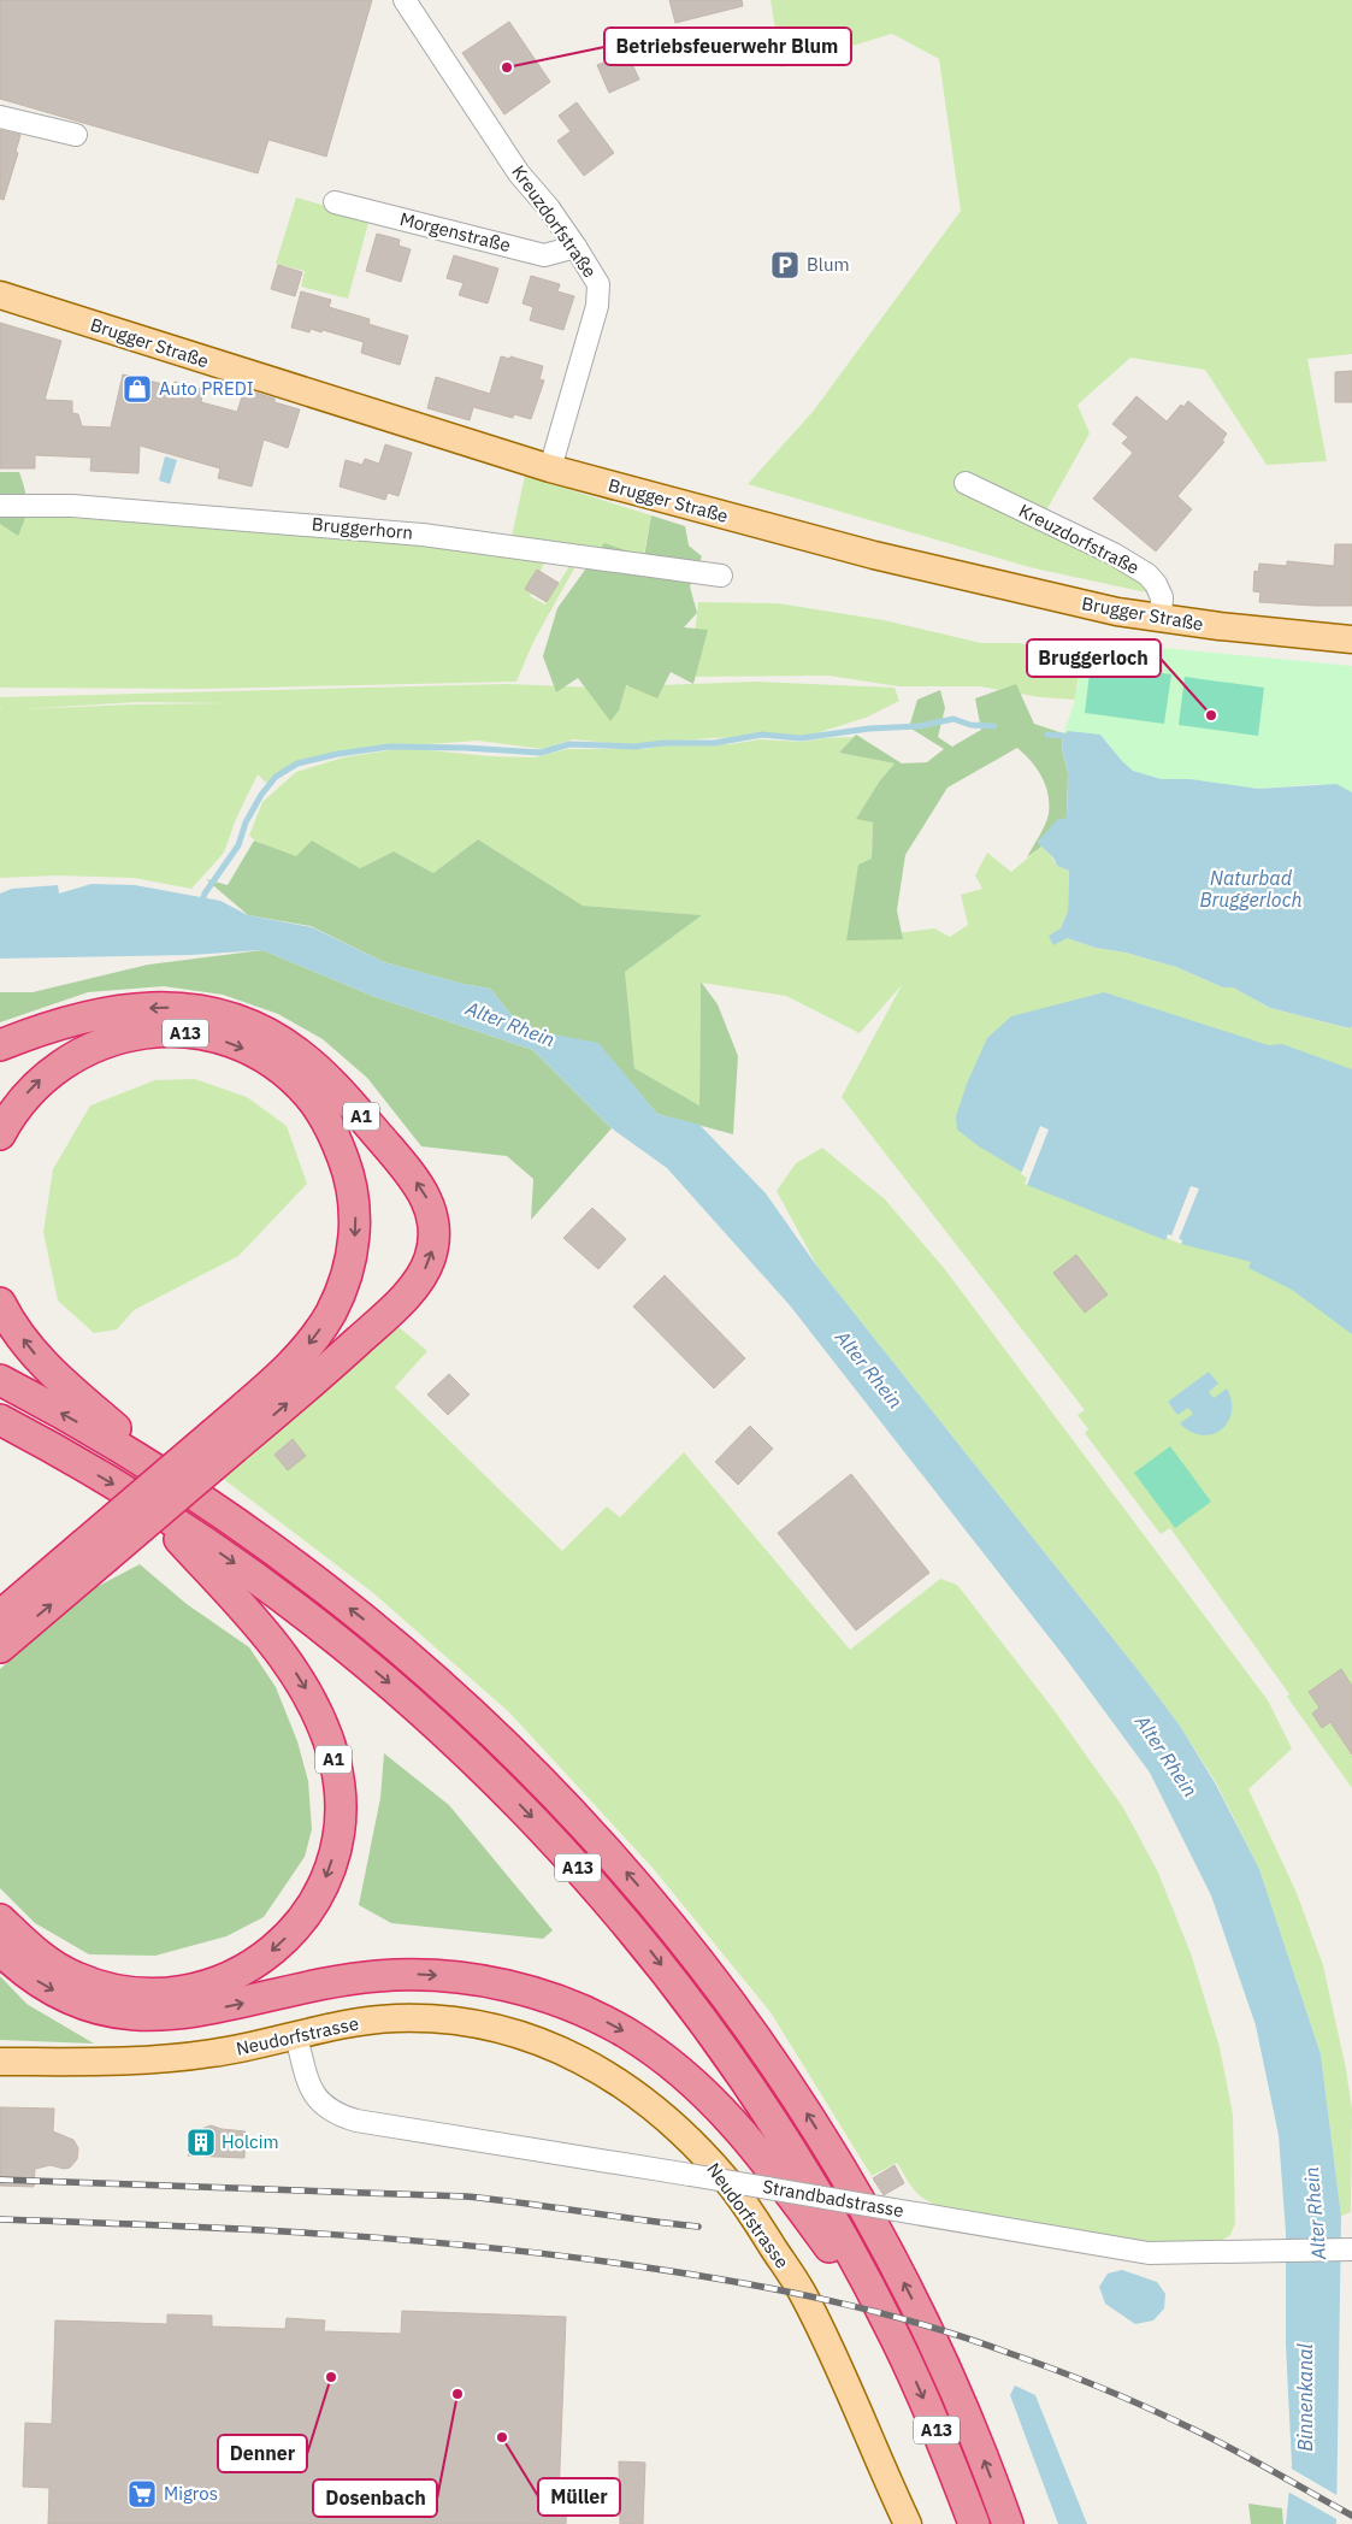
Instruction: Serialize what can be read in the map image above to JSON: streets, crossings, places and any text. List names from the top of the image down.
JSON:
{
  "streets": {
    "highway": ["A13", "A1"],
    "main road": ["Brugger Straße", "Neudorfstrasse"],
    "street": [
      "Kreuzdorfstraße",
      "Morgenstraße",
      "Bruggerhorn",
      "Strandbadstrasse"
    ]
  },
  "crossings": [
    ["Kreuzdorfstraße", "Morgenstraße"],
    ["Kreuzdorfstraße", "Brugger Straße"],
    ["A13", "A1"],
    ["Neudorfstrasse", "Strandbadstrasse"]
  ],
  "water": ["Naturbad Bruggerloch", "Alter Rhein", "Binnenkanal"],
  "places": {
    "other": [
      "Betriebsfeuerwehr Blum",
      "Bruggerloch",
      "Denner",
      "Dosenbach",
      "Müller"
    ],
    "parking": ["Blum"],
    "shop": ["Auto PREDI"],
    "building": ["Holcim"],
    "supermarket": ["Migros"]
  }
}
